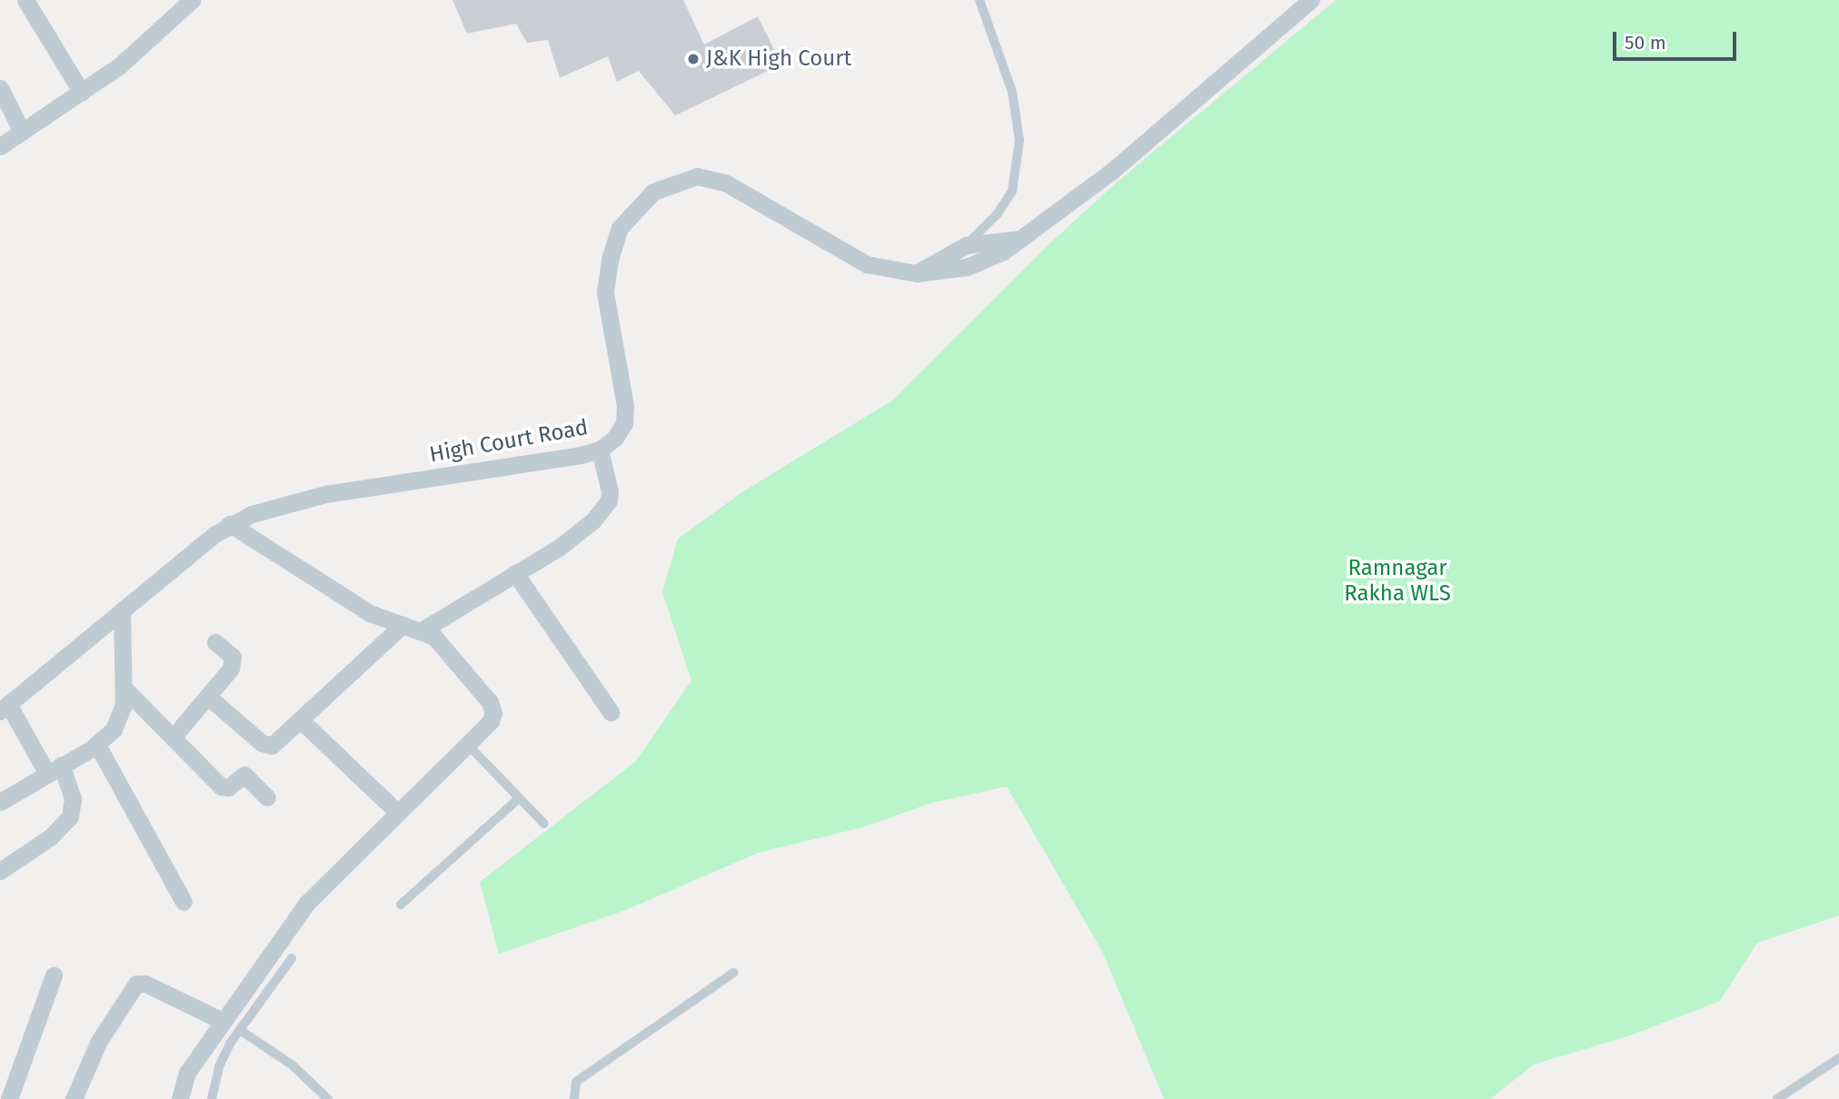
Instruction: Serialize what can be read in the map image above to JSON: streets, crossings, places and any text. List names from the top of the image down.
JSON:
{
  "streets": {
    "street": ["High Court Road"]
  },
  "parks": ["Ramnagar Rakha WLS"],
  "places": ["J&K High Court"],
  "scale_bar": "50 m"
}
